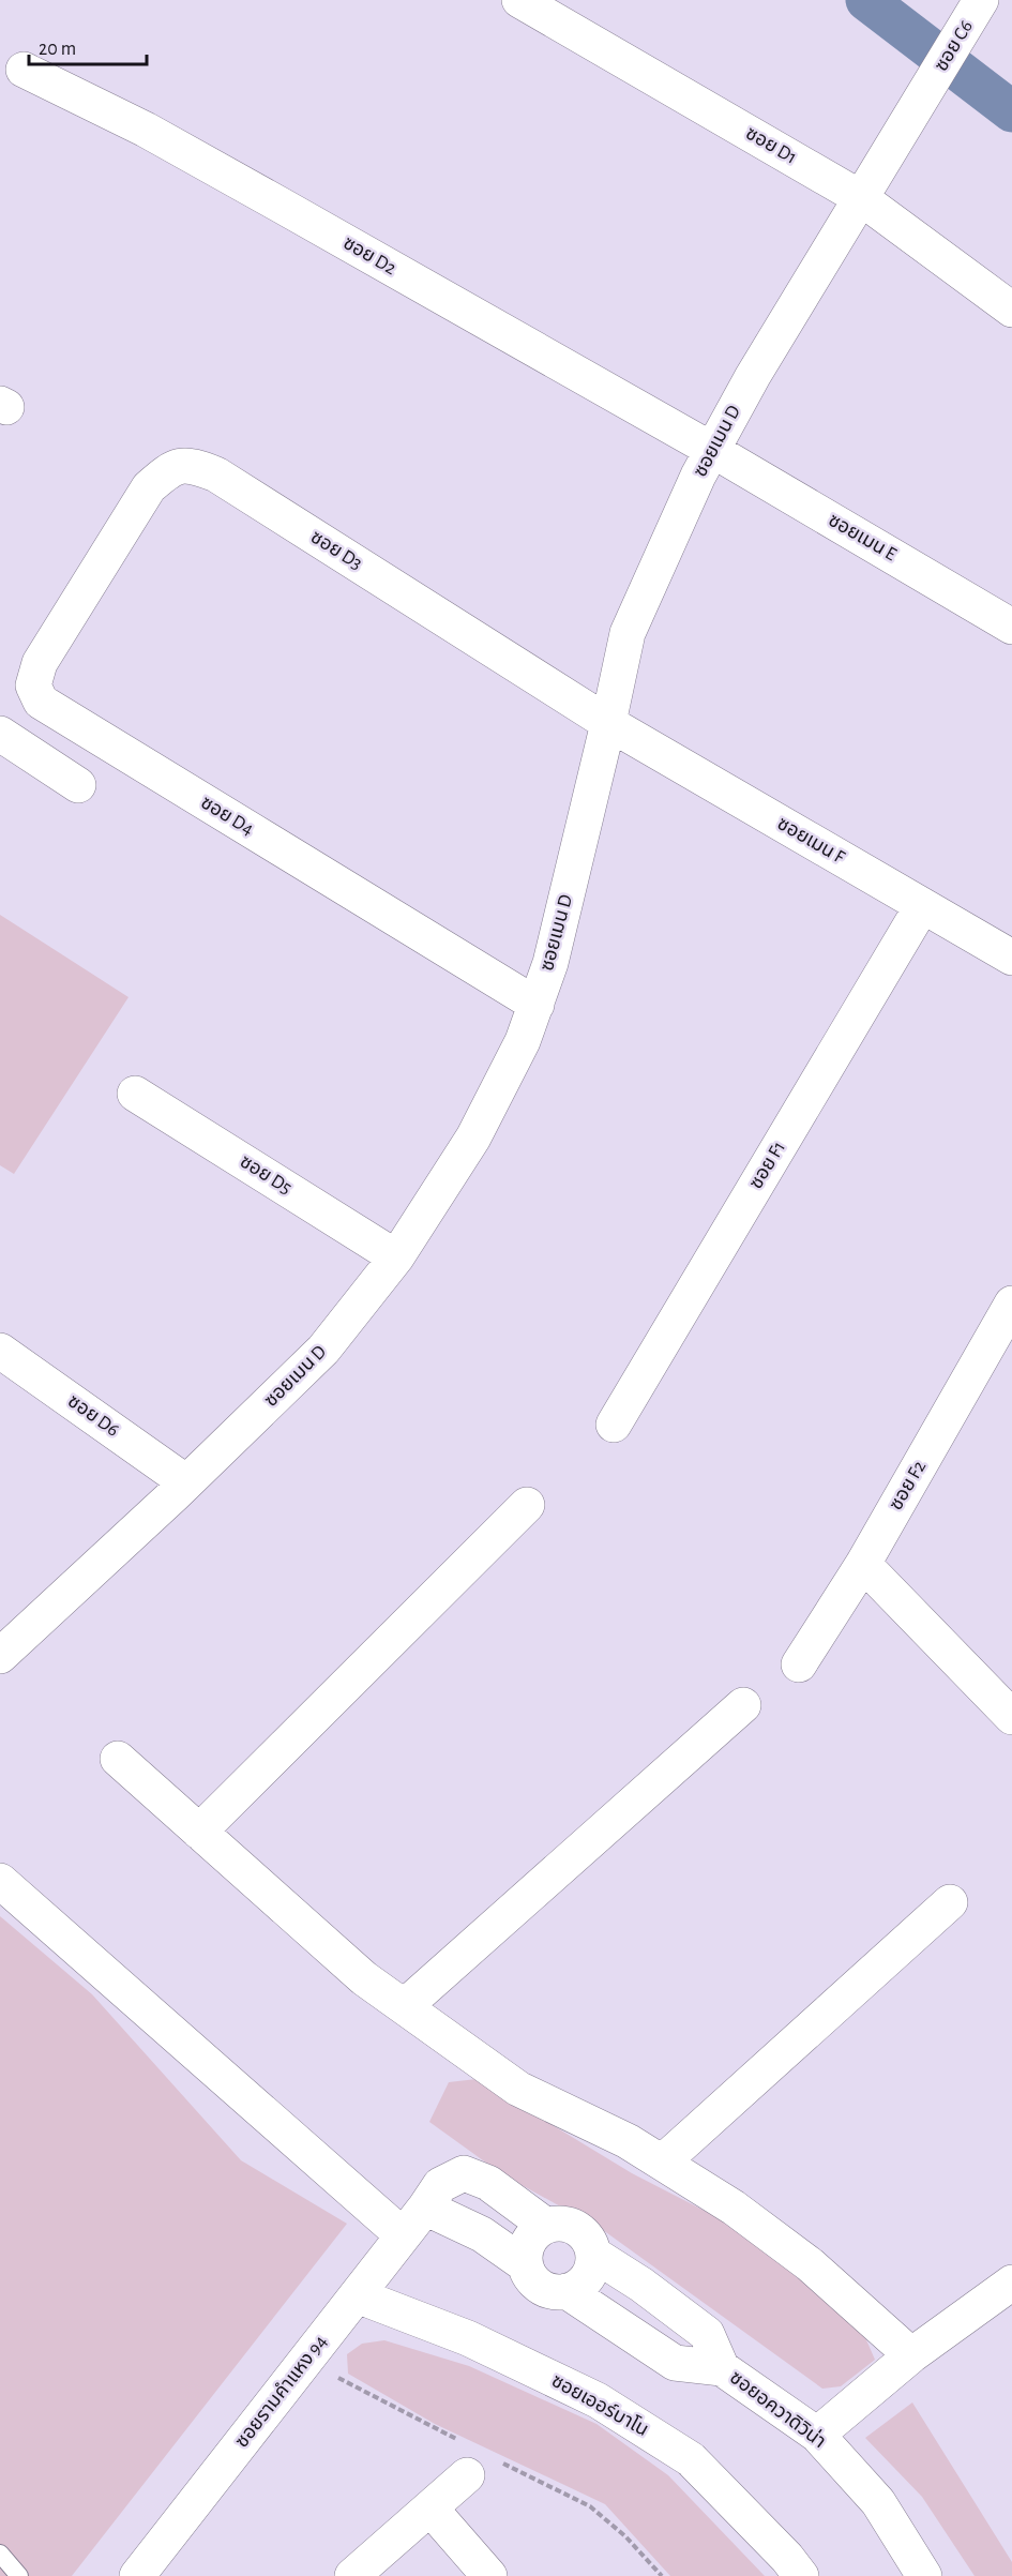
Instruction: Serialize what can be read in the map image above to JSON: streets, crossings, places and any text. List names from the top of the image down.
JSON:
{
  "streets": {
    "street": [
      "ซอย C6",
      "ซอย D1",
      "ซอย D2",
      "ซอยเมน D",
      "ซอยเมน E",
      "ซอย D3",
      "ซอย D4",
      "ซอยเมน F",
      "ซอย F1",
      "ซอย D5",
      "ซอย D6",
      "ซอย F2",
      "ซอยรามคําแหง 94",
      "ซอยเออร์บาโน",
      "ซอยอควาดิวิน่า"
    ]
  },
  "crossings": [
    ["ซอย C6", "ซอยเมน D"],
    ["ซอย D1", "ซอยเมน D"],
    ["ซอย D2", "ซอยเมน D"],
    ["ซอย D2", "ซอยเมน E"],
    ["ซอยเมน D", "ซอยเมน E"],
    ["ซอยเมน D", "ซอย D3"],
    ["ซอยเมน D", "ซอย D4"],
    ["ซอยเมน D", "ซอยเมน F"],
    ["ซอยเมน D", "ซอย D5"],
    ["ซอยเมน D", "ซอย D6"],
    ["ซอย D3", "ซอย D4"],
    ["ซอย D3", "ซอยเมน F"],
    ["ซอยเมน F", "ซอย F1"],
    ["ซอยรามคําแหง 94", "ซอยเออร์บาโน"],
    ["ซอยรามคําแหง 94", "ซอยอควาดิวิน่า"]
  ],
  "scale_bar": "20 m"
}
